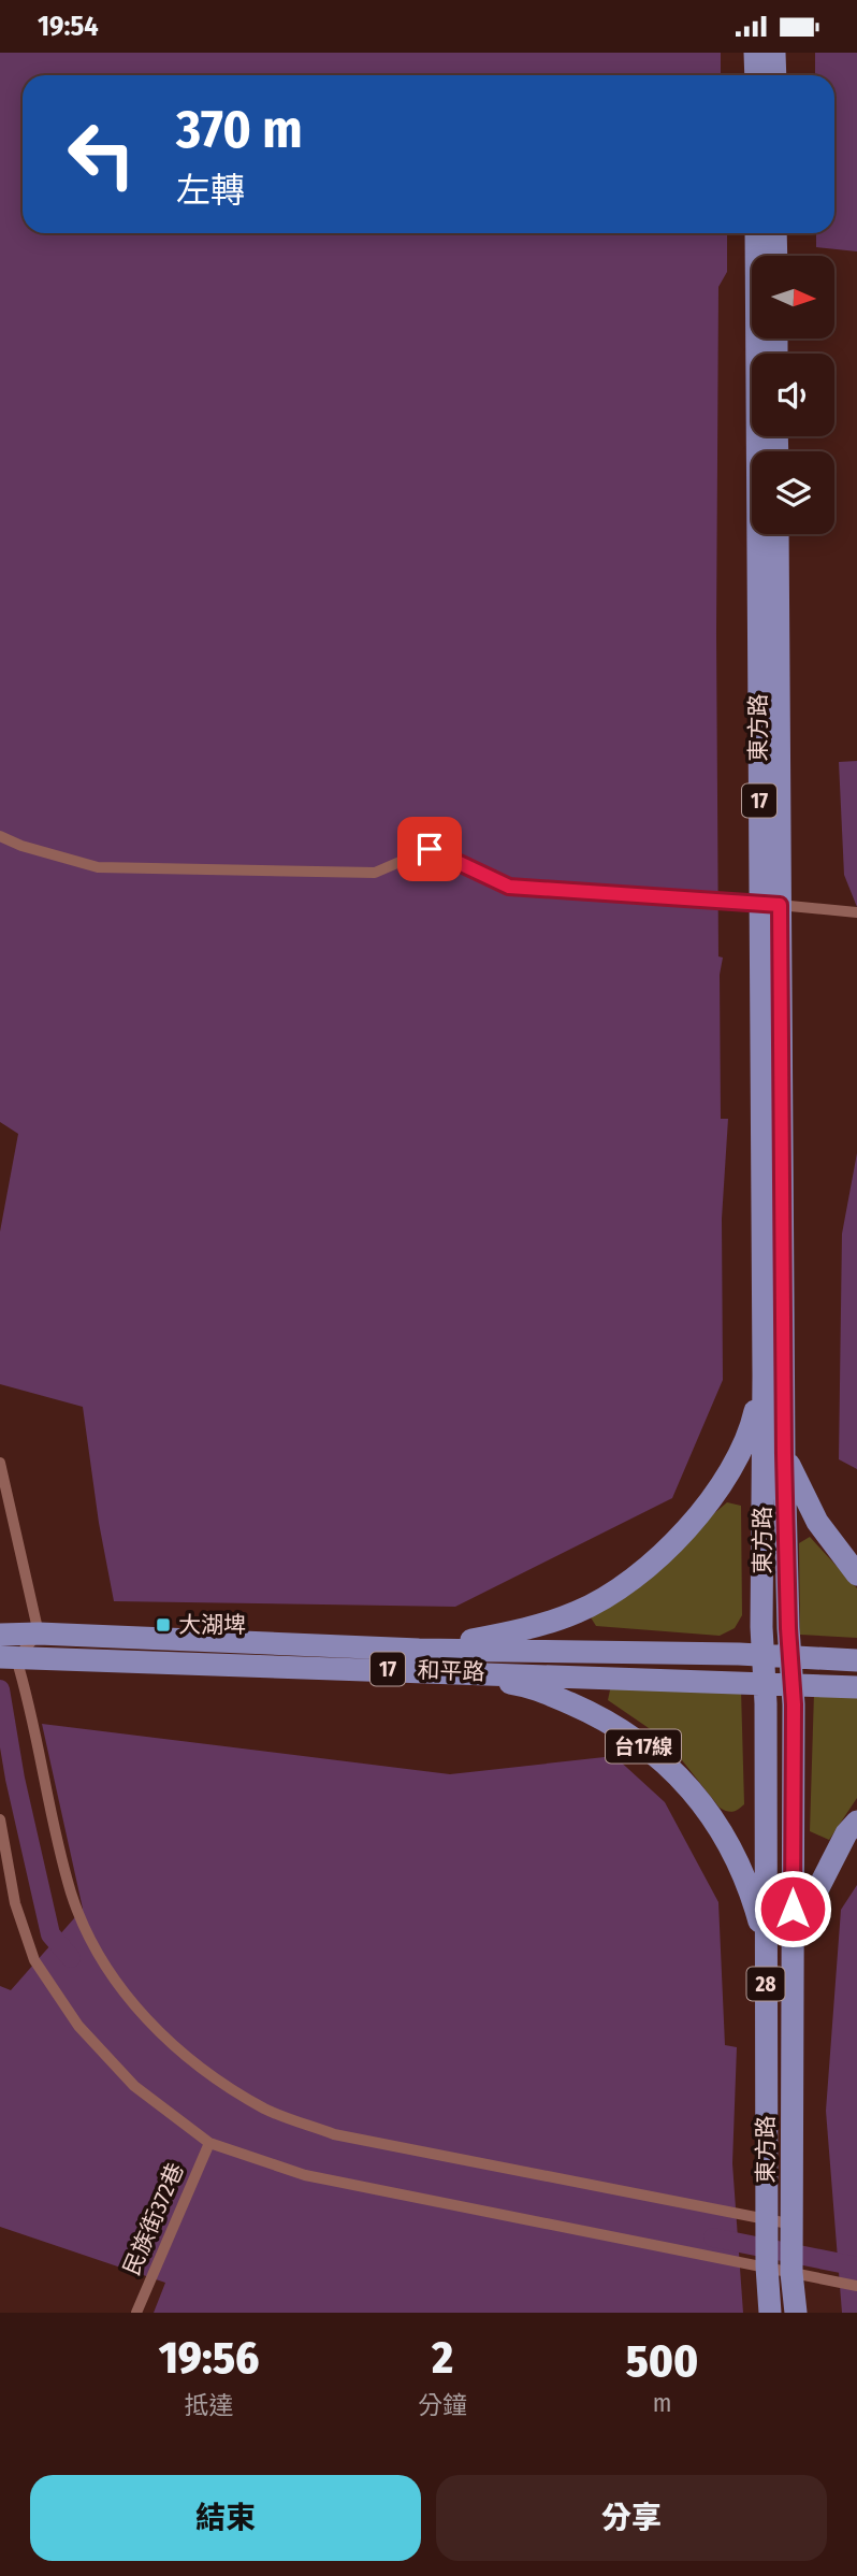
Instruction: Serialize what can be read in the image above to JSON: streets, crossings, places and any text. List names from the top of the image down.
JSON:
{
  "streets": {
    "main road": [
      "東方路",
      "17",
      "和平路",
      "台17線",
      "28"
    ],
    "lane": ["民族街372巷"]
  },
  "crossings": [
    ["東方路", "和平路"],
    ["東方路", "台17線"],
    ["和平路", "台17線"]
  ],
  "places": {
    "transit": ["大湖埤"]
  },
  "north": "right",
  "page": {
    "status": "19:54",
    "turn": ["370 m", "左轉"],
    "eta": [
      "19:56",
      "抵達",
      "2",
      "分鐘",
      "500",
      "m"
    ],
    "buttons": ["結束", "分享"]
  }
}
